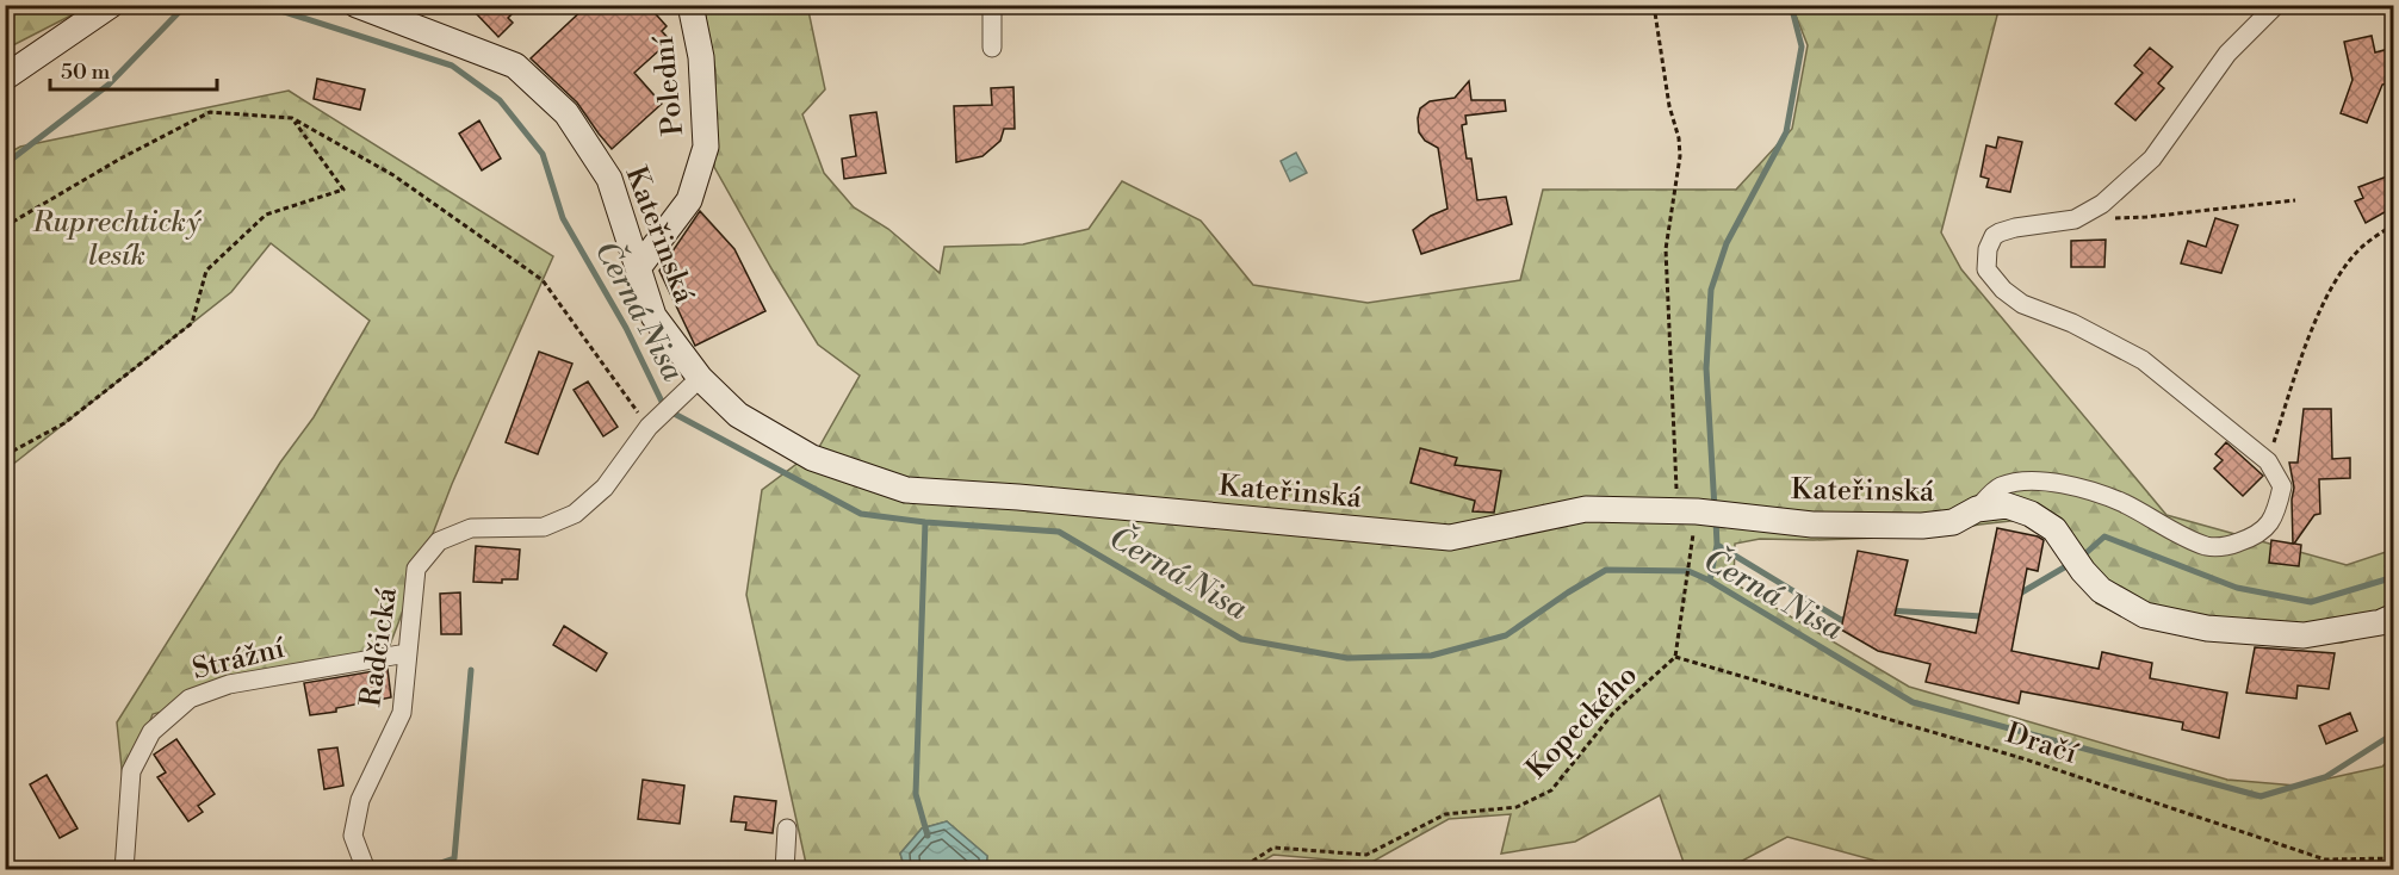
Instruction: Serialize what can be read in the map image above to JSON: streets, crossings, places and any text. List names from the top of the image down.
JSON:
{
  "streets": {
    "street": [
      "Polední",
      "Kateřinská",
      "Radčická",
      "Strážní"
    ],
    "path": ["Kopeckého", "Dračí"]
  },
  "crossings": [
    ["Polední", "Kateřinská"],
    ["Kateřinská", "Radčická"],
    ["Radčická", "Strážní"],
    ["Kopeckého", "Dračí"]
  ],
  "water": ["Černá Nisa"],
  "parks": ["Ruprechtický lesík"],
  "scale_bar": "50 m"
}
